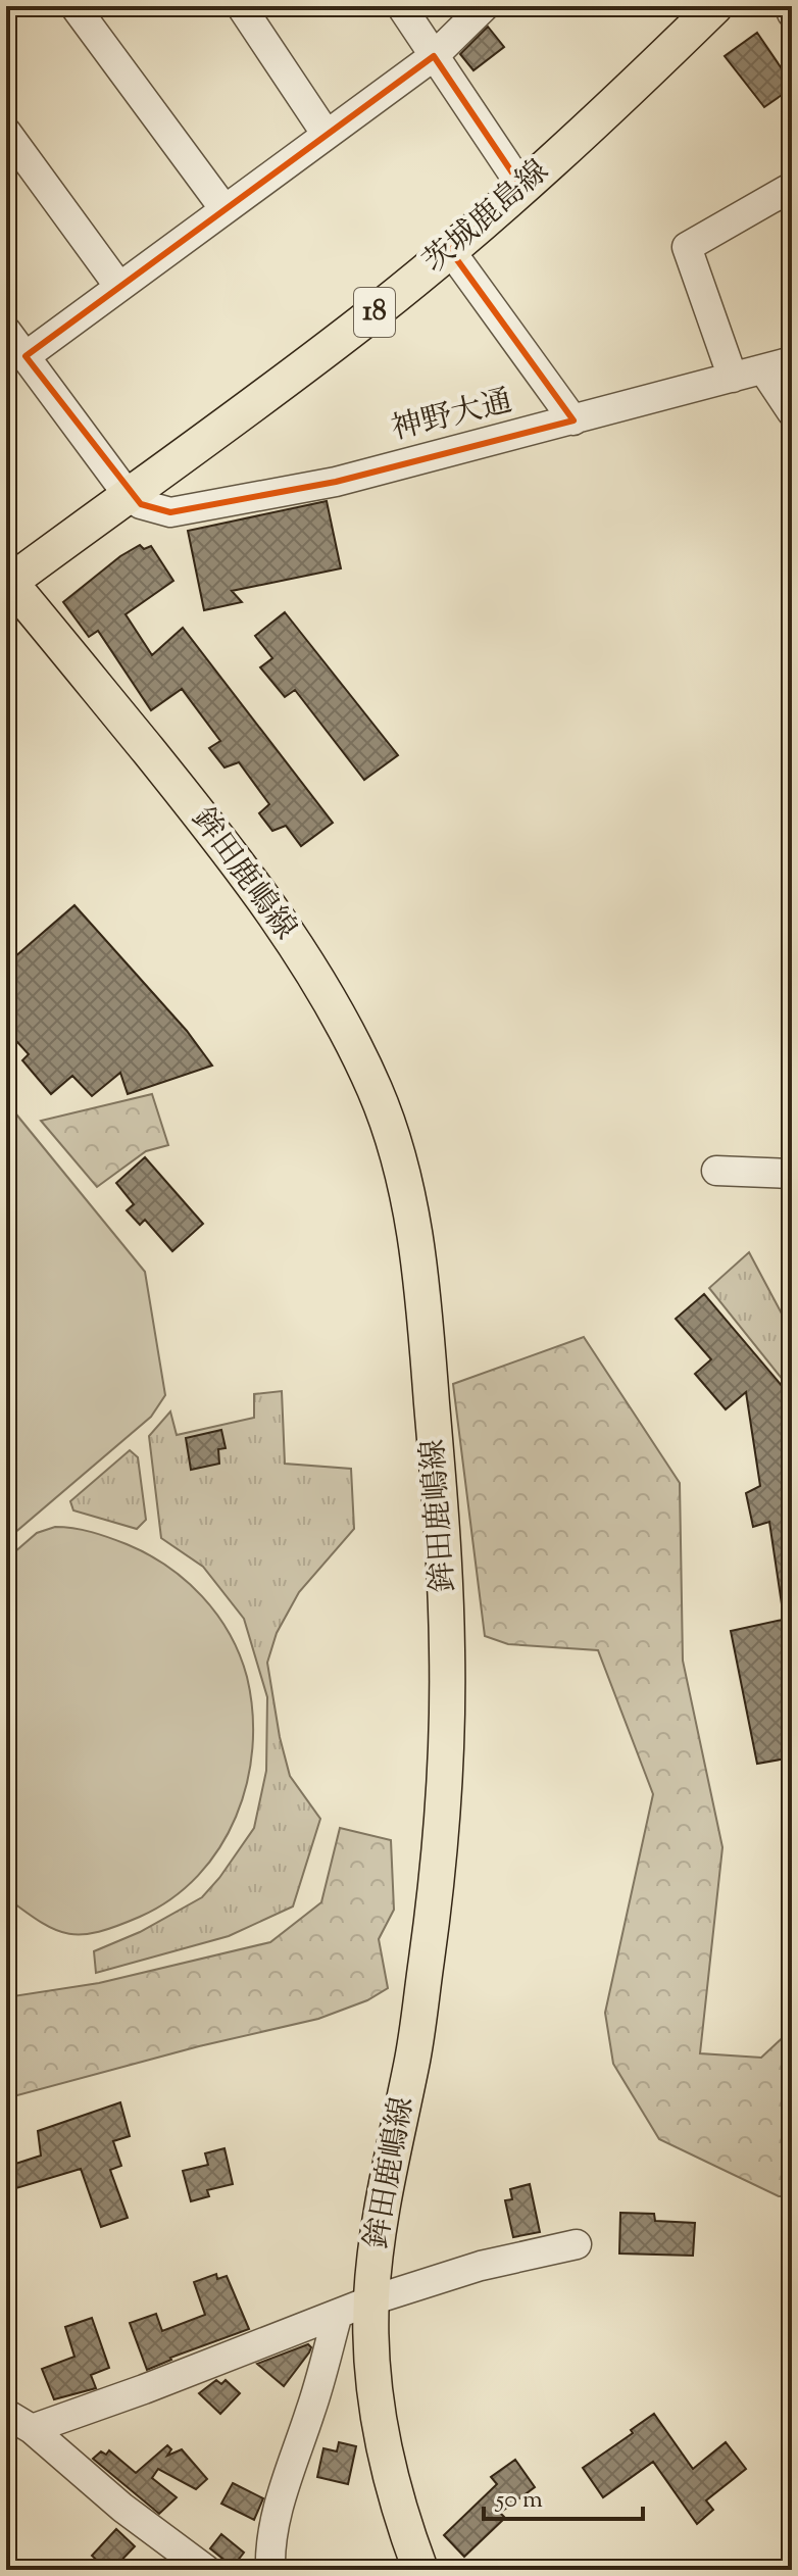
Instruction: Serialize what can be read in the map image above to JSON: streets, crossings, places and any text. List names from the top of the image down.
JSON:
{
  "streets": {
    "main road": ["茨城鹿島線", "18", "鉾田鹿嶋線"],
    "street": ["神野大通"]
  },
  "crossings": [
    ["茨城鹿島線", "神野大通"],
    ["茨城鹿島線", "鉾田鹿嶋線"]
  ],
  "scale_bar": "50 m"
}
